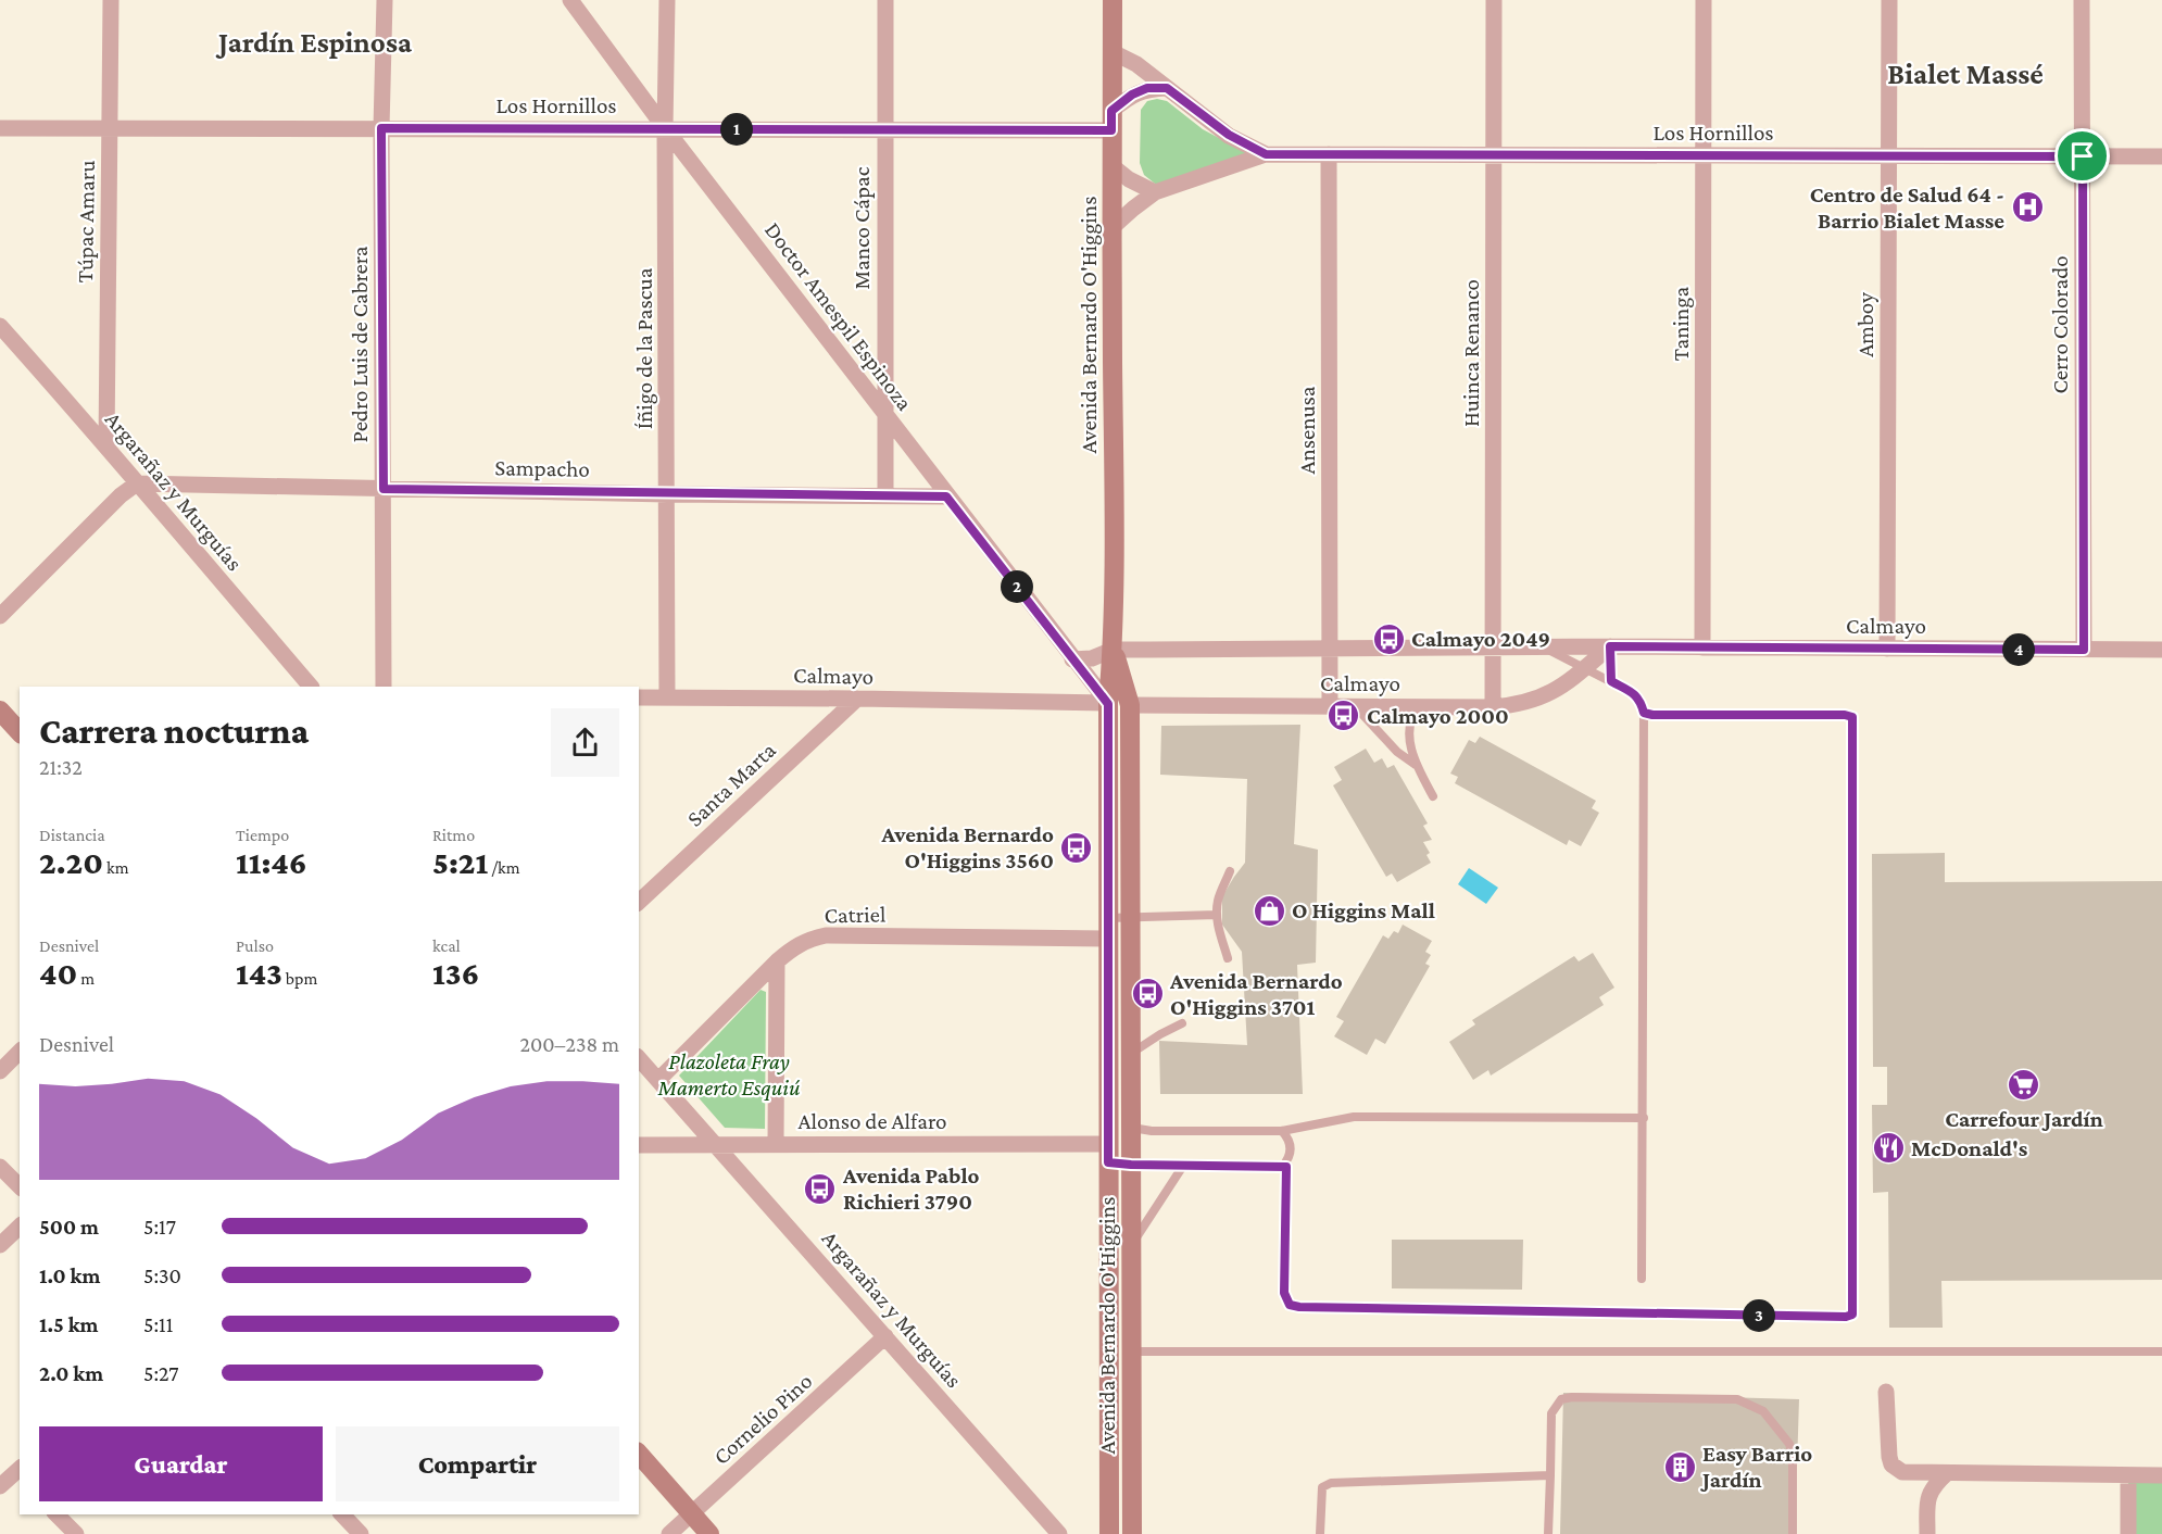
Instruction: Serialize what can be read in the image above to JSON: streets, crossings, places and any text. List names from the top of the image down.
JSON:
{
  "streets": {
    "main road": ["Avenida Bernardo O'Higgins"],
    "street": [
      "Los Hornillos",
      "Túpac Amaru",
      "Manco Cápac",
      "Doctor Amespil Espinoza",
      "Taninga",
      "Amboy",
      "Cerro Colorado",
      "Pedro Luis de Cabrera",
      "Íñigo de la Pascua",
      "Huinca Renanco",
      "Ansenusa",
      "Sampacho",
      "Argarañaz y Murguías",
      "Calmayo",
      "Santa Marta",
      "Catriel",
      "Alonso de Alfaro",
      "Cornelio Pino"
    ]
  },
  "crossings": [
    ["Los Hornillos", "Túpac Amaru"],
    ["Los Hornillos", "Manco Cápac"],
    ["Los Hornillos", "Doctor Amespil Espinoza"],
    ["Los Hornillos", "Taninga"],
    ["Los Hornillos", "Avenida Bernardo O'Higgins"],
    ["Los Hornillos", "Amboy"],
    ["Los Hornillos", "Cerro Colorado"],
    ["Los Hornillos", "Pedro Luis de Cabrera"],
    ["Los Hornillos", "Íñigo de la Pascua"],
    ["Los Hornillos", "Huinca Renanco"],
    ["Los Hornillos", "Ansenusa"],
    ["Túpac Amaru", "Argarañaz y Murguías"],
    ["Manco Cápac", "Doctor Amespil Espinoza"],
    ["Manco Cápac", "Sampacho"],
    ["Doctor Amespil Espinoza", "Avenida Bernardo O'Higgins"],
    ["Doctor Amespil Espinoza", "Íñigo de la Pascua"],
    ["Doctor Amespil Espinoza", "Sampacho"],
    ["Doctor Amespil Espinoza", "Calmayo"],
    ["Taninga", "Calmayo"],
    ["Avenida Bernardo O'Higgins", "Calmayo"],
    ["Avenida Bernardo O'Higgins", "Catriel"],
    ["Avenida Bernardo O'Higgins", "Alonso de Alfaro"],
    ["Amboy", "Calmayo"],
    ["Cerro Colorado", "Calmayo"],
    ["Pedro Luis de Cabrera", "Sampacho"],
    ["Íñigo de la Pascua", "Sampacho"],
    ["Íñigo de la Pascua", "Calmayo"],
    ["Huinca Renanco", "Calmayo"],
    ["Ansenusa", "Calmayo"],
    ["Sampacho", "Argarañaz y Murguías"],
    ["Argarañaz y Murguías", "Catriel"],
    ["Argarañaz y Murguías", "Alonso de Alfaro"],
    ["Argarañaz y Murguías", "Cornelio Pino"],
    ["Calmayo", "Santa Marta"]
  ],
  "districts": ["Jardín Espinosa", "Bialet Massé"],
  "parks": ["Plazoleta Fray Mamerto Esquiú"],
  "places": {
    "hospital": ["Centro de Salud 64 - Barrio Bialet Masse"],
    "bus stop": [
      "Calmayo 2049",
      "Calmayo 2000",
      "Avenida Bernardo O'Higgins 3560",
      "Avenida Bernardo O'Higgins 3701",
      "Avenida Pablo Richieri 3790"
    ],
    "shop": ["O Higgins Mall"],
    "supermarket": ["Carrefour Jardín"],
    "restaurant": ["McDonald's"],
    "building": ["Easy Barrio Jardín"]
  },
  "page": {
    "pins": [
      "1",
      "2",
      "4",
      "3"
    ],
    "heading": ["Carrera nocturna", "21:32"],
    "stats": [
      ["Distancia", "2.20 km"],
      ["Tiempo", "11:46"],
      ["Ritmo", "5:21 /km"],
      ["Desnivel", "40 m"],
      ["Pulso", "143 bpm"],
      ["kcal", "136"]
    ],
    "chart": ["Desnivel", "200–238 m"],
    "list": [
      {
        "name": "500 m",
        "note": "5:17"
      },
      {
        "name": "1.0 km",
        "note": "5:30"
      },
      {
        "name": "1.5 km",
        "note": "5:11"
      },
      {
        "name": "2.0 km",
        "note": "5:27"
      }
    ],
    "buttons": ["Guardar", "Compartir"]
  }
}
